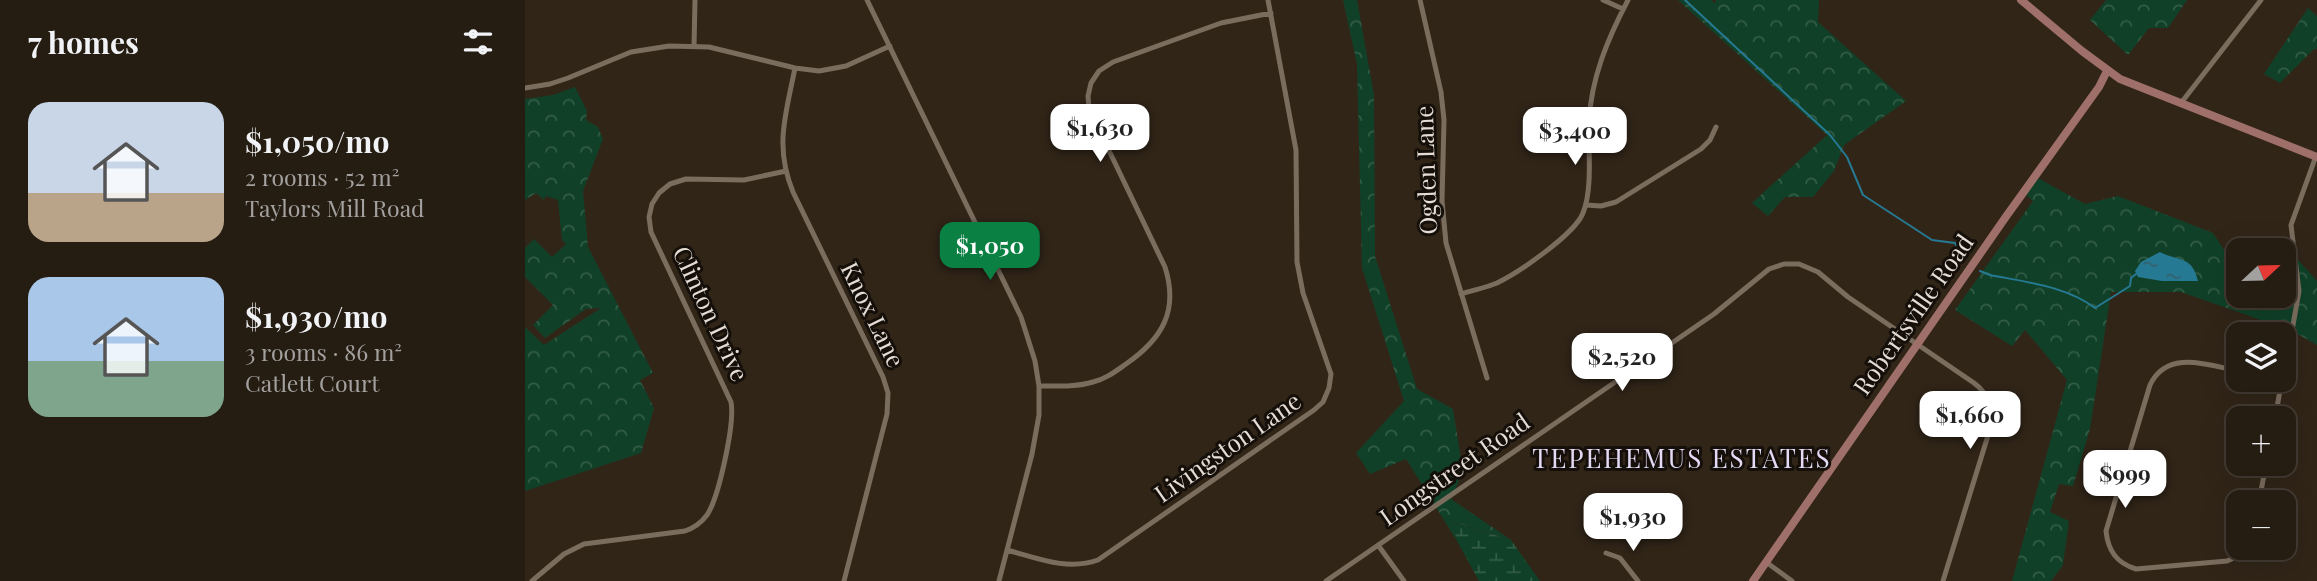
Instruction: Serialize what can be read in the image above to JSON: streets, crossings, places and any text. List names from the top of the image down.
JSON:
{
  "streets": {
    "street": [
      "Ogden Lane",
      "Clinton Drive",
      "Knox Lane",
      "Robertsville Road",
      "Livingston Lane",
      "Longstreet Road"
    ]
  },
  "crossings": [
    ["Clinton Drive", "Knox Lane"],
    ["Robertsville Road", "Longstreet Road"]
  ],
  "districts": ["TEPEHEMUS ESTATES"],
  "north": "right",
  "page": {
    "heading": "7 homes",
    "list": [
      {
        "name": "$1,050/mo",
        "note": "2 rooms · 52 m² · Taylors Mill Road"
      },
      {
        "name": "$1,930/mo",
        "note": "3 rooms · 86 m² · Catlett Court"
      }
    ],
    "price": [
      "$1,630",
      "$3,400",
      "$1,050",
      "$2,520",
      "$1,660",
      "$999",
      "$1,930"
    ],
    "map_buttons": ["+", "−"]
  }
}
